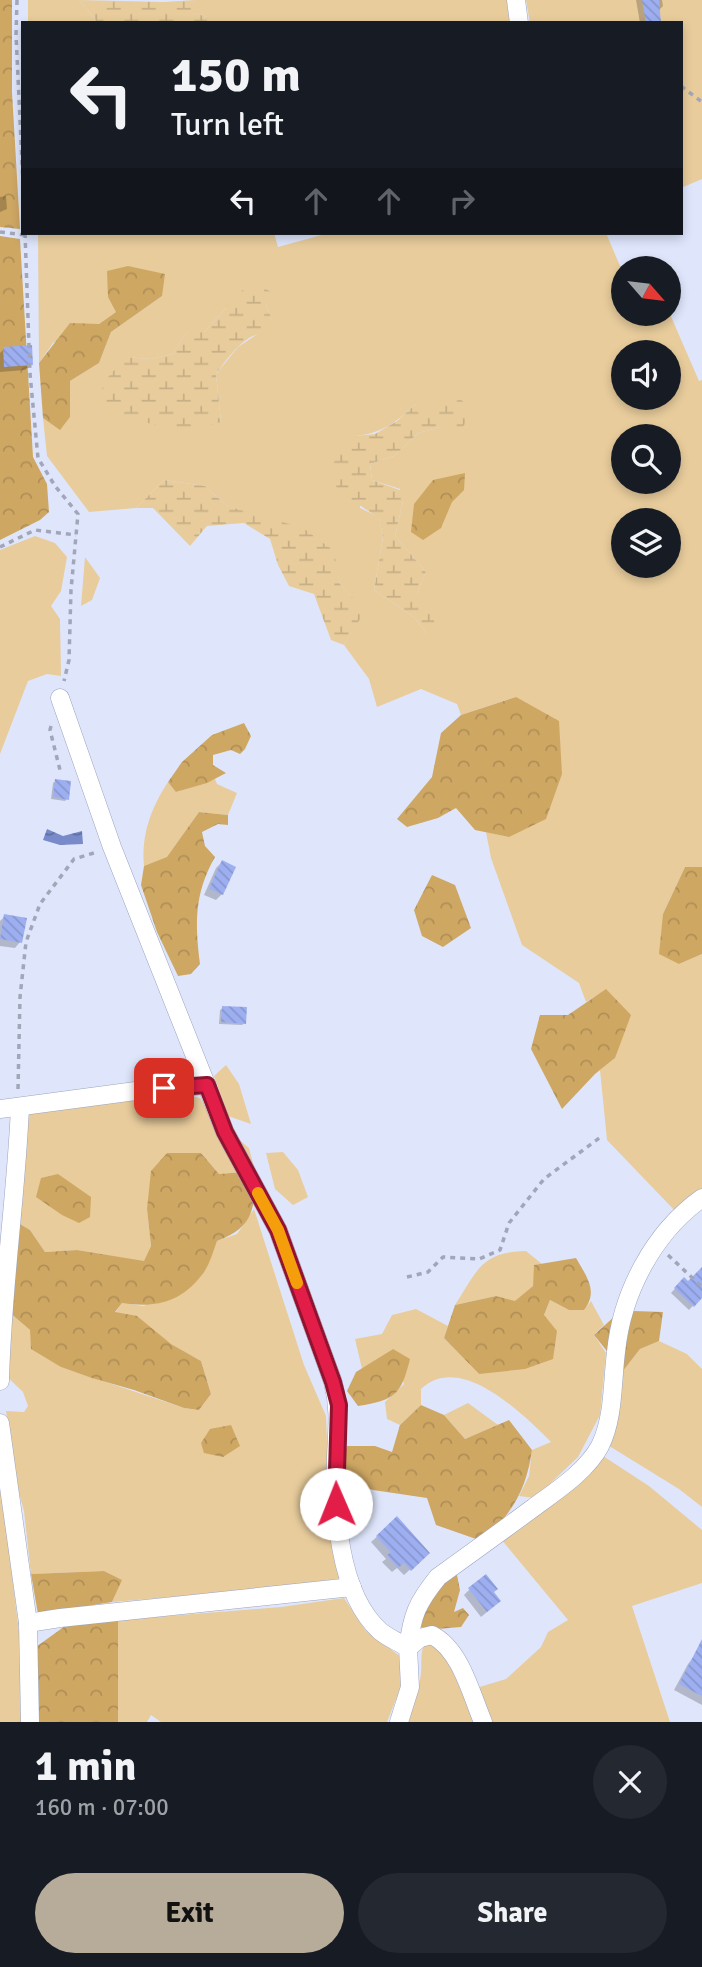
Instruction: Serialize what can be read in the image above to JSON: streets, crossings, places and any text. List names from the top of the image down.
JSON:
{
  "north": "bottom right",
  "page": {
    "turn": ["150 m", "Turn left"],
    "heading": ["1 min", "160 m · 07:00"],
    "buttons": ["Exit", "Share"]
  }
}
